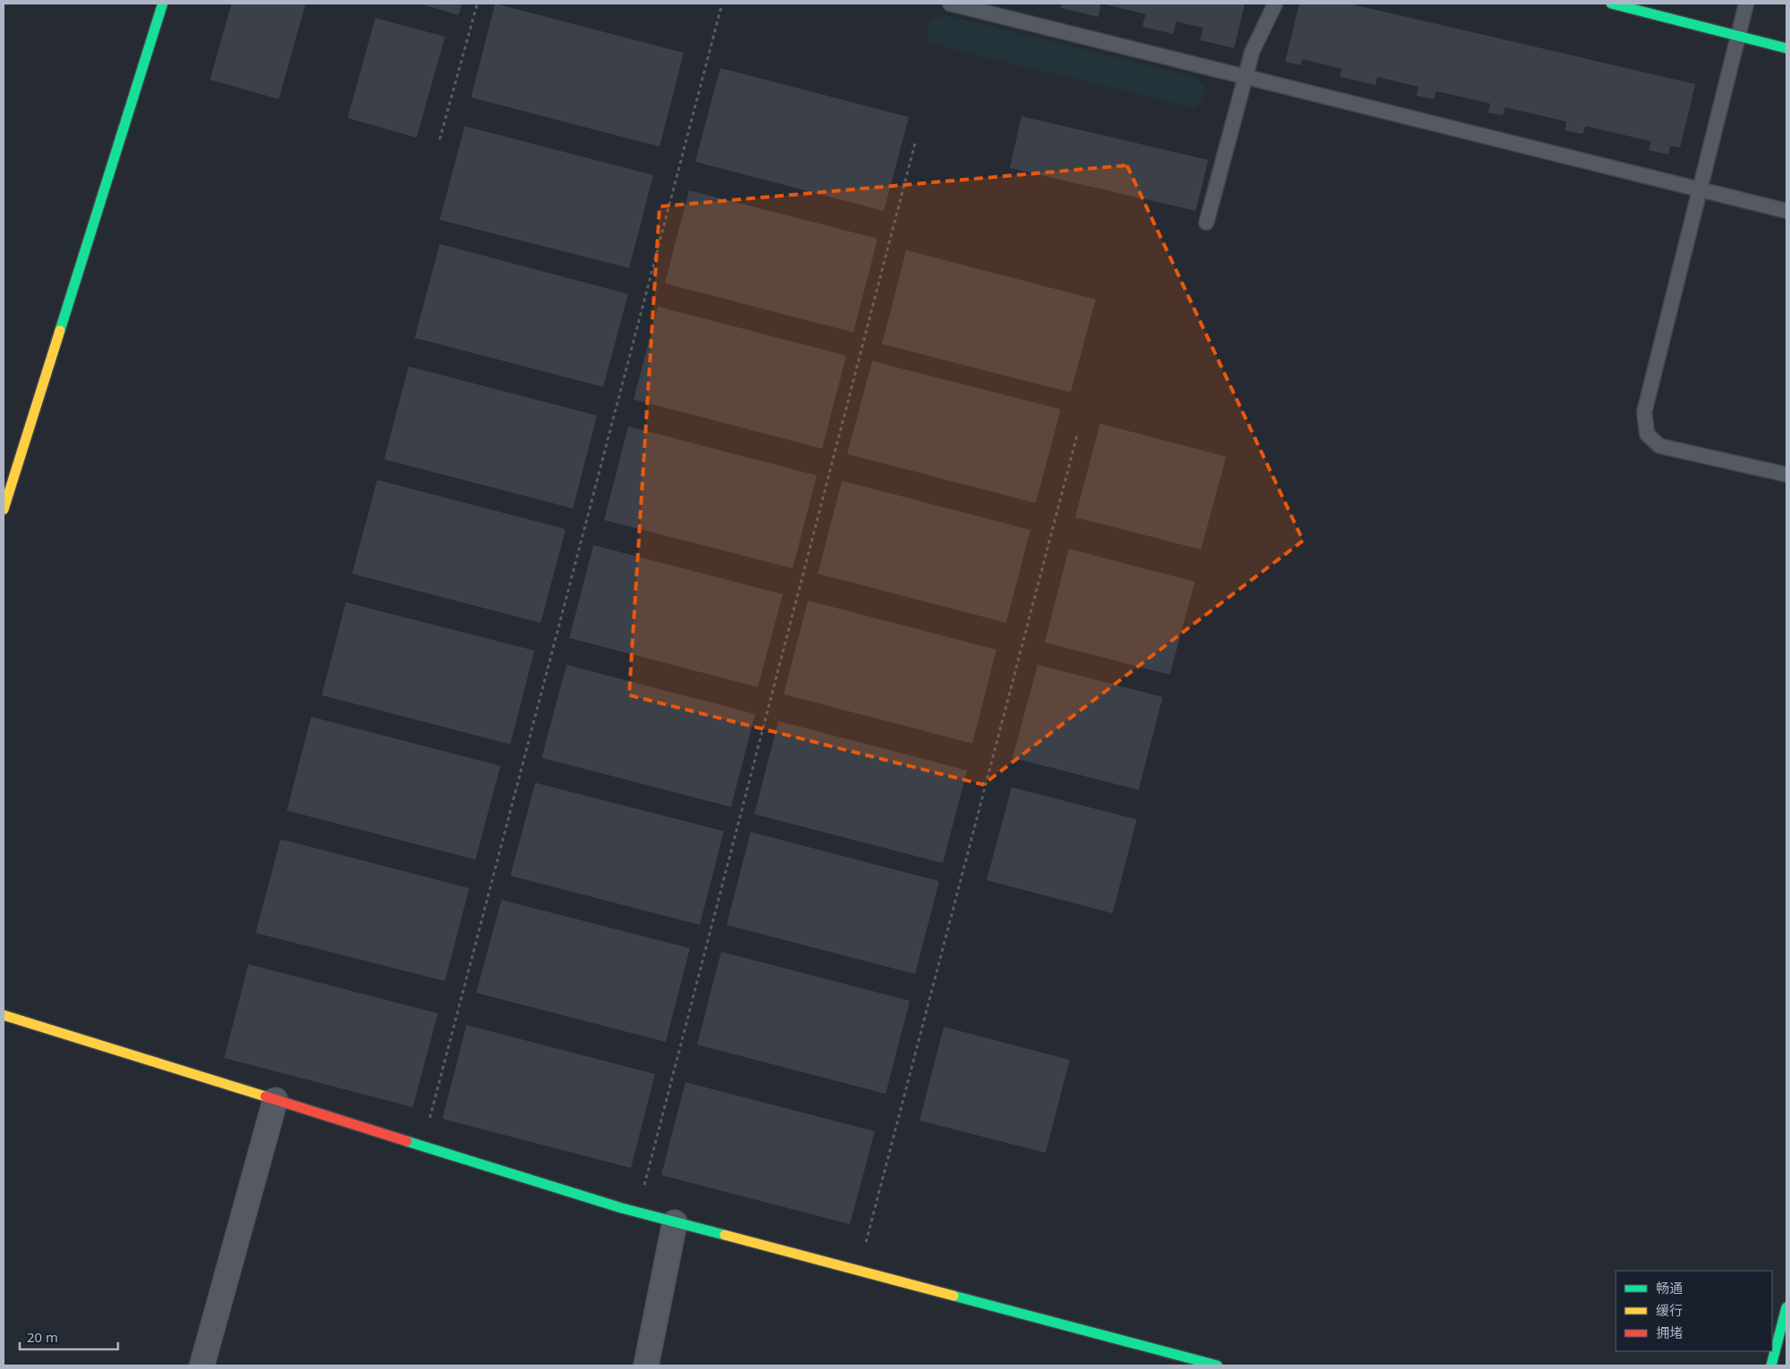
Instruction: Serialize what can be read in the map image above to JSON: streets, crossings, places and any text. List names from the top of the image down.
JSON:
{
  "legend": ["畅通", "缓行", "拥堵"],
  "scale_bar": "20 m"
}
